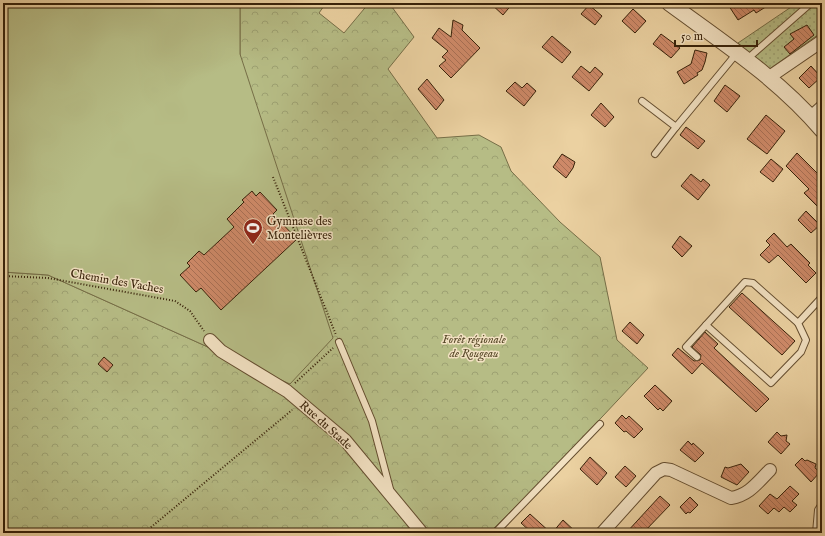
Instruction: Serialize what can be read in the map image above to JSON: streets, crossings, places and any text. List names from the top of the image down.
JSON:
{
  "streets": {
    "street": ["Rue du Stade"],
    "path": ["Chemin des Vaches"]
  },
  "crossings": [
    ["Chemin des Vaches", "Rue du Stade"]
  ],
  "parks": ["Forêt régionale de Rougeau"],
  "places": {
    "sports": ["Gymnase des Montelièvres"]
  },
  "scale_bar": "50 m"
}
